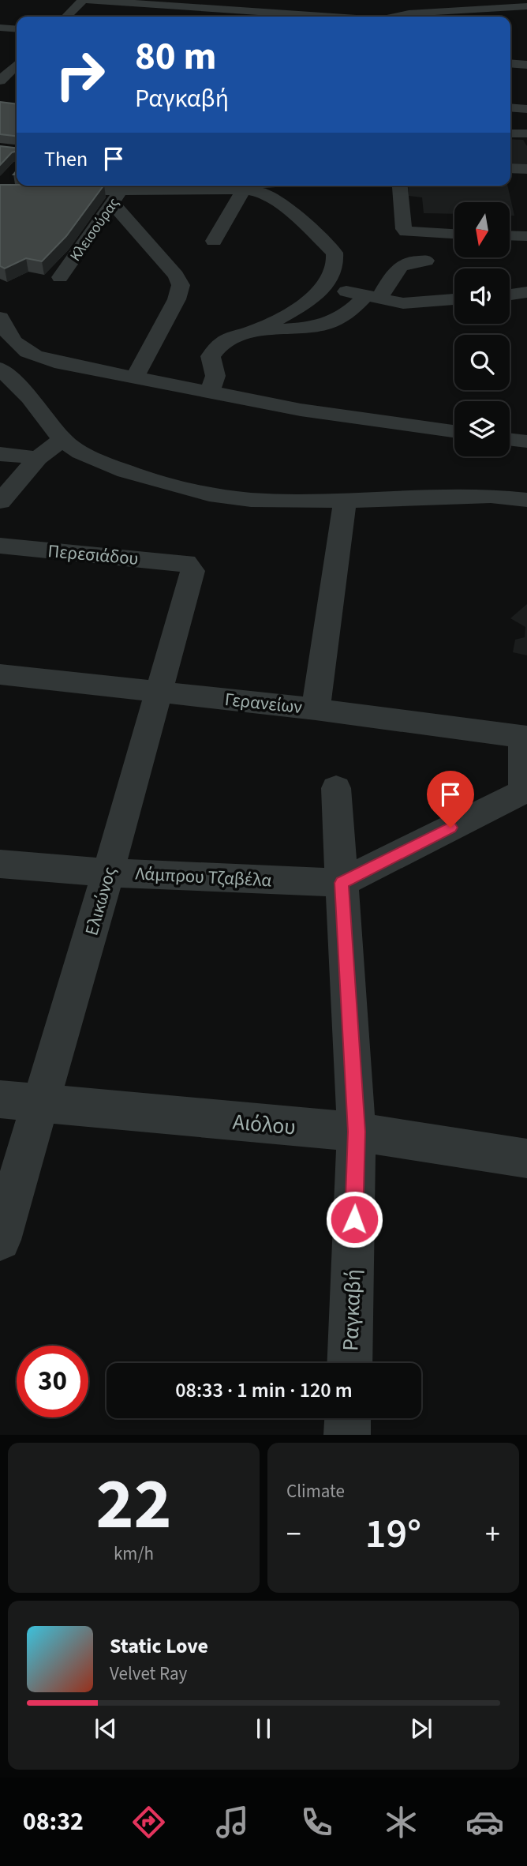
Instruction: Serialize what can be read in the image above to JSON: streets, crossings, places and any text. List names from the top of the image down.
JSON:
{
  "streets": {
    "street": [
      "Κλεισούρας",
      "Περεσιάδου",
      "Γερανείων",
      "Λάμπρου Τζαβέλα",
      "Ελικώνος",
      "Αιόλου",
      "Ραγκαβή"
    ]
  },
  "crossings": [
    ["Περεσιάδου", "Ελικώνος"],
    ["Γερανείων", "Ελικώνος"],
    ["Λάμπρου Τζαβέλα", "Ελικώνος"],
    ["Λάμπρου Τζαβέλα", "Ραγκαβή"],
    ["Ελικώνος", "Αιόλου"],
    ["Αιόλου", "Ραγκαβή"]
  ],
  "north": "bottom",
  "page": {
    "turn": ["80 m", "Ραγκαβή"],
    "then": "Then",
    "limit": "30",
    "trip": "08:33 · 1 min · 120 m",
    "tile": [
      ["22", "km/h"],
      "Climate"
    ],
    "heat": ["−", "19°", "+"],
    "song": ["Static Love", "Velvet Ray"],
    "tabs": "08:32"
  }
}
